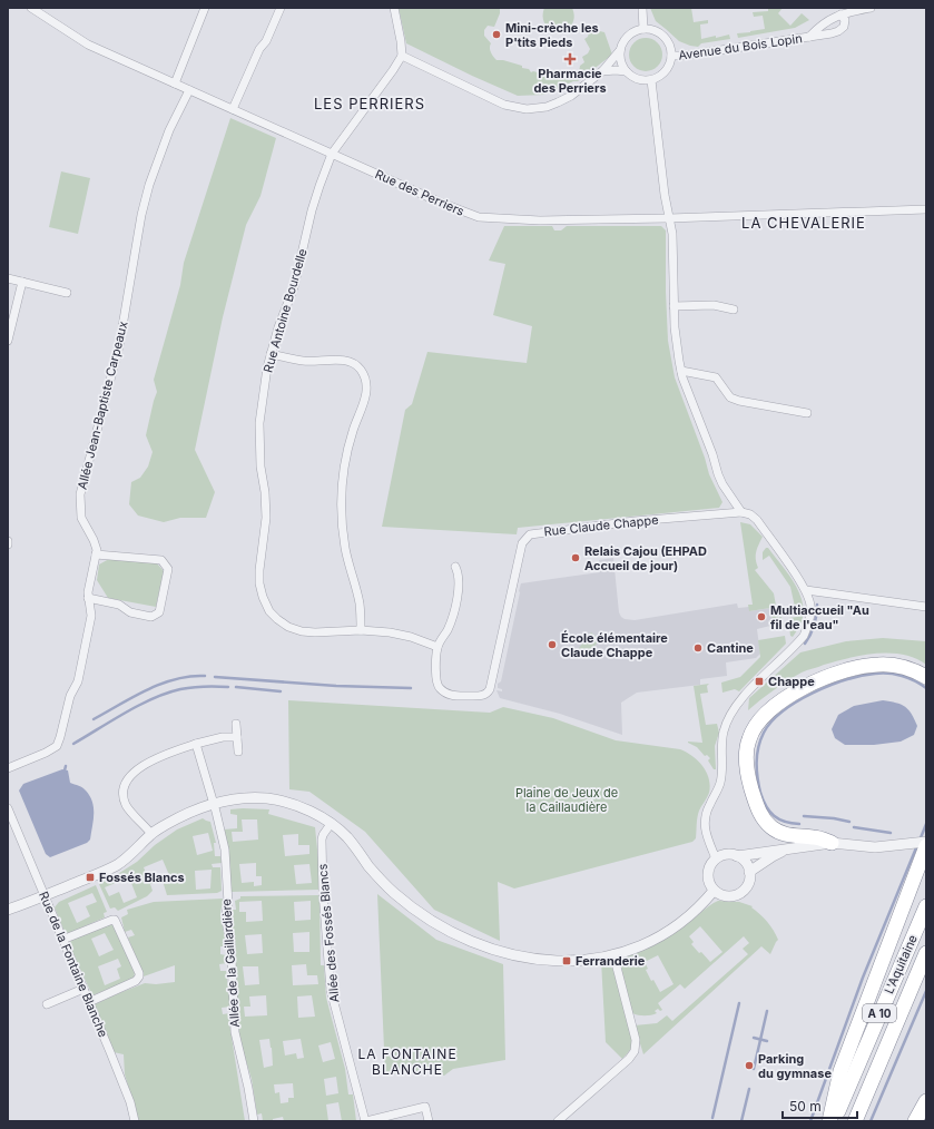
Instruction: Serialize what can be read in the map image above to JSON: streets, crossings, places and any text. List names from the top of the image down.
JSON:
{
  "streets": {
    "highway": ["L'Aquitaine", "A 10"],
    "street": [
      "Avenue du Bois Lopin",
      "Rue des Perriers",
      "Rue Antoine Bourdelle",
      "Allée Jean-Baptiste Carpeaux",
      "Rue Claude Chappe",
      "Allée des Fossés Blancs",
      "Allée de la Gaillardière",
      "Rue de la Fontaine Blanche"
    ]
  },
  "crossings": [
    ["Rue des Perriers", "Rue Antoine Bourdelle"],
    ["Rue des Perriers", "Allée Jean-Baptiste Carpeaux"],
    ["Rue Antoine Bourdelle", "Rue Claude Chappe"]
  ],
  "districts": ["LES PERRIERS", "LA CHEVALERIE", "LA FONTAINE BLANCHE"],
  "parks": ["Plaine de Jeux de la Caillaudière"],
  "places": {
    "other": [
      "Mini-crèche les P'tits Pieds",
      "Relais Cajou (EHPAD Accueil de jour)",
      "Multiaccueil \"Au fil de l'eau\"",
      "École élémentaire Claude Chappe",
      "Cantine",
      "Parking du gymnase"
    ],
    "health": ["Pharmacie des Perriers"],
    "transit": ["Chappe", "Fossés Blancs", "Ferranderie"]
  },
  "scale_bar": "50 m"
}
